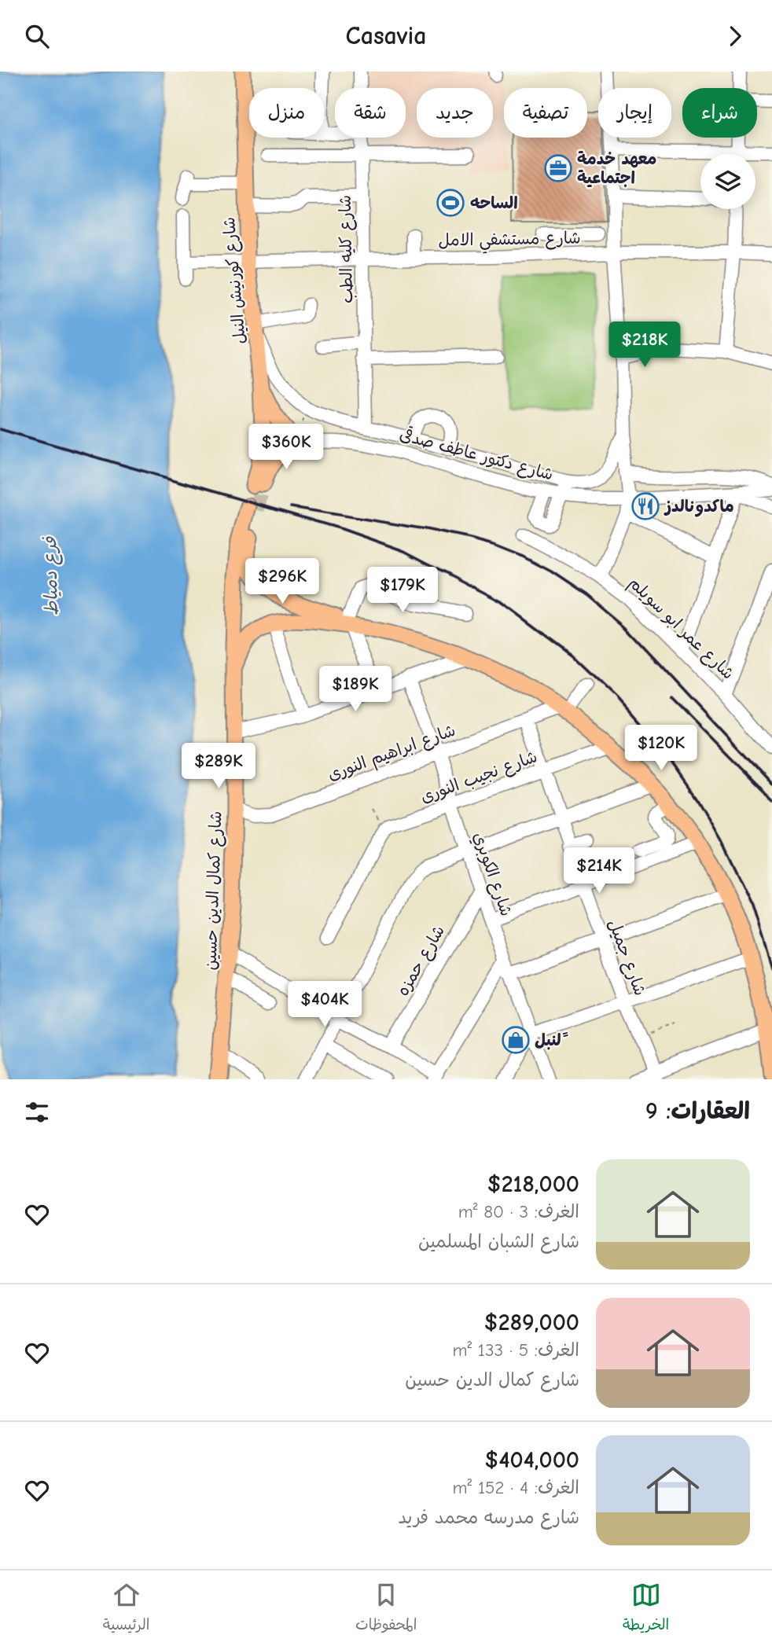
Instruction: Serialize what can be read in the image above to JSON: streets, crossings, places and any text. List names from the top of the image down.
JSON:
{
  "streets": {
    "main road": ["شارع كورنيش النيل", "شارع دكتور عاطف صدقى", "شارع كمال الدين حسين"],
    "street": [
      "شارع مستشفي الامل",
      "شارع كليه الطب",
      "شارع عمر ابو سويلم",
      "شارع ابراهيم النورى",
      "شارع نجيب النورى",
      "شارع الكوبري",
      "شارع جميل",
      "شارع حمزه"
    ]
  },
  "crossings": [
    ["شارع مستشفي الامل", "شارع كليه الطب"],
    ["شارع مستشفي الامل", "شارع كورنيش النيل"],
    ["شارع كليه الطب", "شارع دكتور عاطف صدقى"],
    ["شارع كورنيش النيل", "شارع دكتور عاطف صدقى"],
    ["شارع ابراهيم النورى", "شارع الكوبري"],
    ["شارع ابراهيم النورى", "شارع كمال الدين حسين"],
    ["شارع ابراهيم النورى", "شارع جميل"],
    ["شارع نجيب النورى", "شارع الكوبري"],
    ["شارع نجيب النورى", "شارع جميل"],
    ["شارع الكوبري", "شارع حمزه"]
  ],
  "water": ["فرع دمياط"],
  "places": {
    "office": ["معهد خدمة اجتماعية"],
    "sports": ["الساحه"],
    "restaurant": ["ماكدونالدز"],
    "shop": ["لنبل ً"]
  },
  "page": {
    "header": "Casavia",
    "chip": [
      "شراء",
      "إيجار",
      "تصفية",
      "جديد",
      "شقة",
      "منزل"
    ],
    "price": [
      "$218K",
      "$360K",
      "$296K",
      "$179K",
      "$189K",
      "$120K",
      "$289K",
      "$214K",
      "$404K"
    ],
    "heading": "العقارات: 9",
    "list": [
      {
        "name": "$218,000",
        "note": "الغرف: 3 · 80 m² · شارع الشبان المسلمين"
      },
      {
        "name": "$289,000",
        "note": "الغرف: 5 · 133 m² · شارع كمال الدين حسين"
      },
      {
        "name": "$404,000",
        "note": "الغرف: 4 · 152 m² · شارع مدرسه محمد فريد"
      }
    ],
    "tabs": ["الخريطة", "المحفوظات", "الرئيسية"]
  }
}
